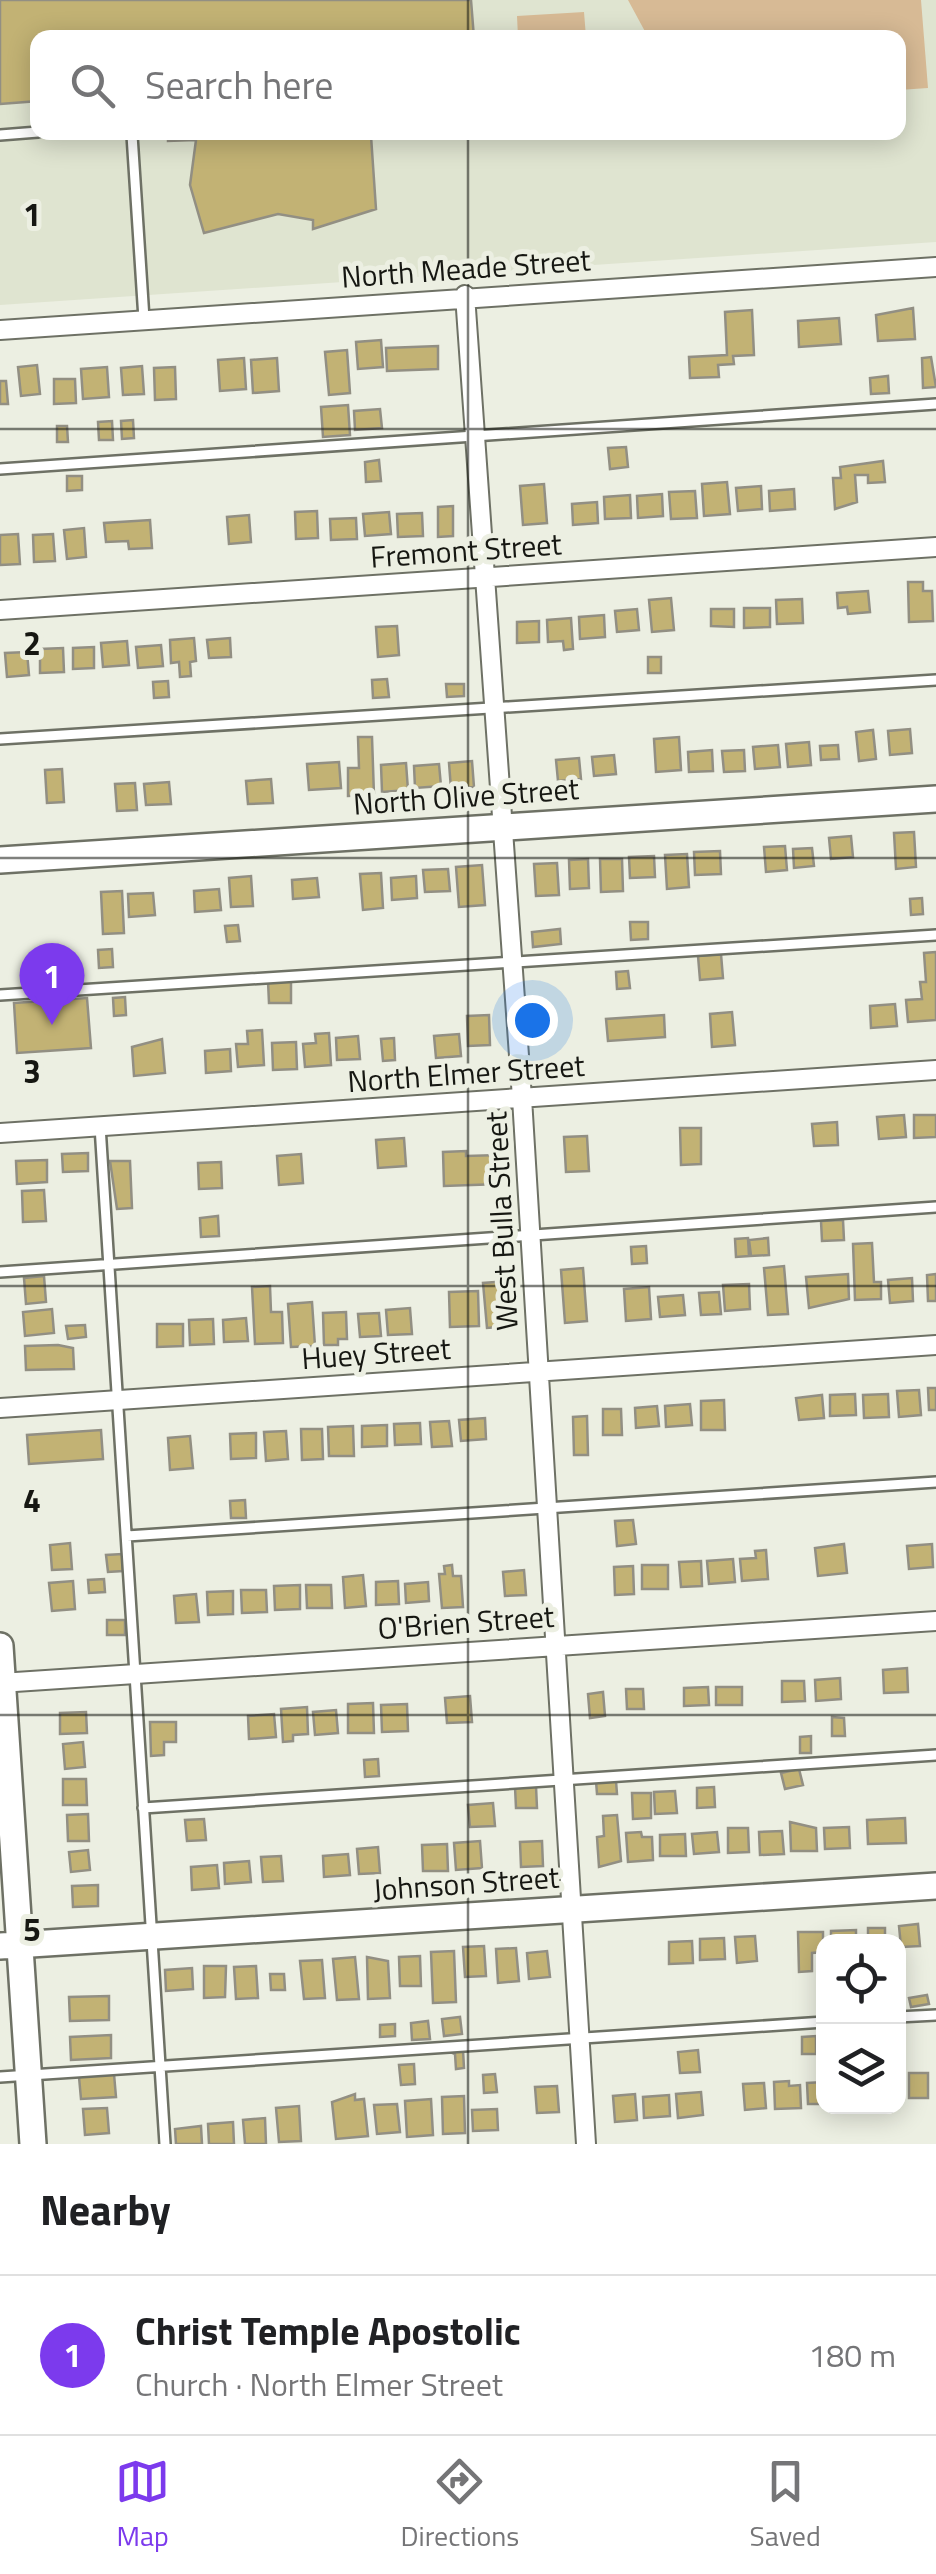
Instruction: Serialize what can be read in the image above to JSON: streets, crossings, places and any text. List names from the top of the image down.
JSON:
{
  "streets": {
    "street": [
      "North Meade Street",
      "Fremont Street",
      "North Olive Street",
      "North Elmer Street",
      "West Bulla Street",
      "Huey Street",
      "O'Brien Street",
      "Johnson Street"
    ]
  },
  "crossings": [
    ["North Meade Street", "West Bulla Street"],
    ["Fremont Street", "West Bulla Street"],
    ["North Olive Street", "West Bulla Street"],
    ["North Elmer Street", "West Bulla Street"],
    ["West Bulla Street", "Huey Street"],
    ["West Bulla Street", "O'Brien Street"],
    ["West Bulla Street", "Johnson Street"]
  ],
  "page": {
    "search": "Search here",
    "pins": "1",
    "heading": "Nearby",
    "list": [
      {
        "mark": "1",
        "name": "Christ Temple Apostolic",
        "note": "Church · North Elmer Street",
        "value": "180 m"
      }
    ],
    "nav": ["Map", "Directions", "Saved"]
  },
  "grid": {
    "rows": [
      "1",
      "2",
      "3",
      "4",
      "5"
    ]
  }
}
